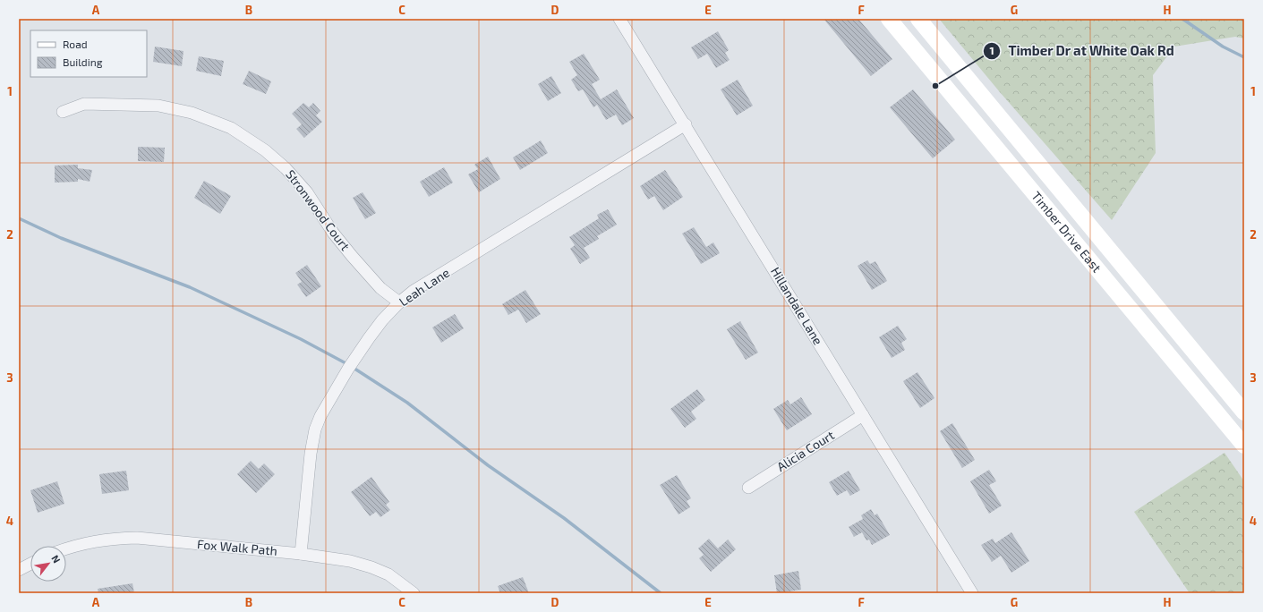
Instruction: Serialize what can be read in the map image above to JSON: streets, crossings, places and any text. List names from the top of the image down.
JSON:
{
  "streets": {
    "main road": ["Timber Drive East"],
    "street": [
      "Stronwood Court",
      "Leah Lane",
      "Hillandale Lane",
      "Alicia Court",
      "Fox Walk Path"
    ]
  },
  "crossings": [
    ["Stronwood Court", "Leah Lane"],
    ["Leah Lane", "Hillandale Lane"],
    ["Leah Lane", "Fox Walk Path"],
    ["Hillandale Lane", "Alicia Court"]
  ],
  "places": ["Timber Dr at White Oak Rd"],
  "legend": ["Road", "Building"],
  "north": "top right",
  "grid": {
    "columns": [
      "A",
      "B",
      "C",
      "D",
      "E",
      "F",
      "G",
      "H"
    ],
    "rows": [
      "1",
      "2",
      "3",
      "4"
    ]
  }
}
